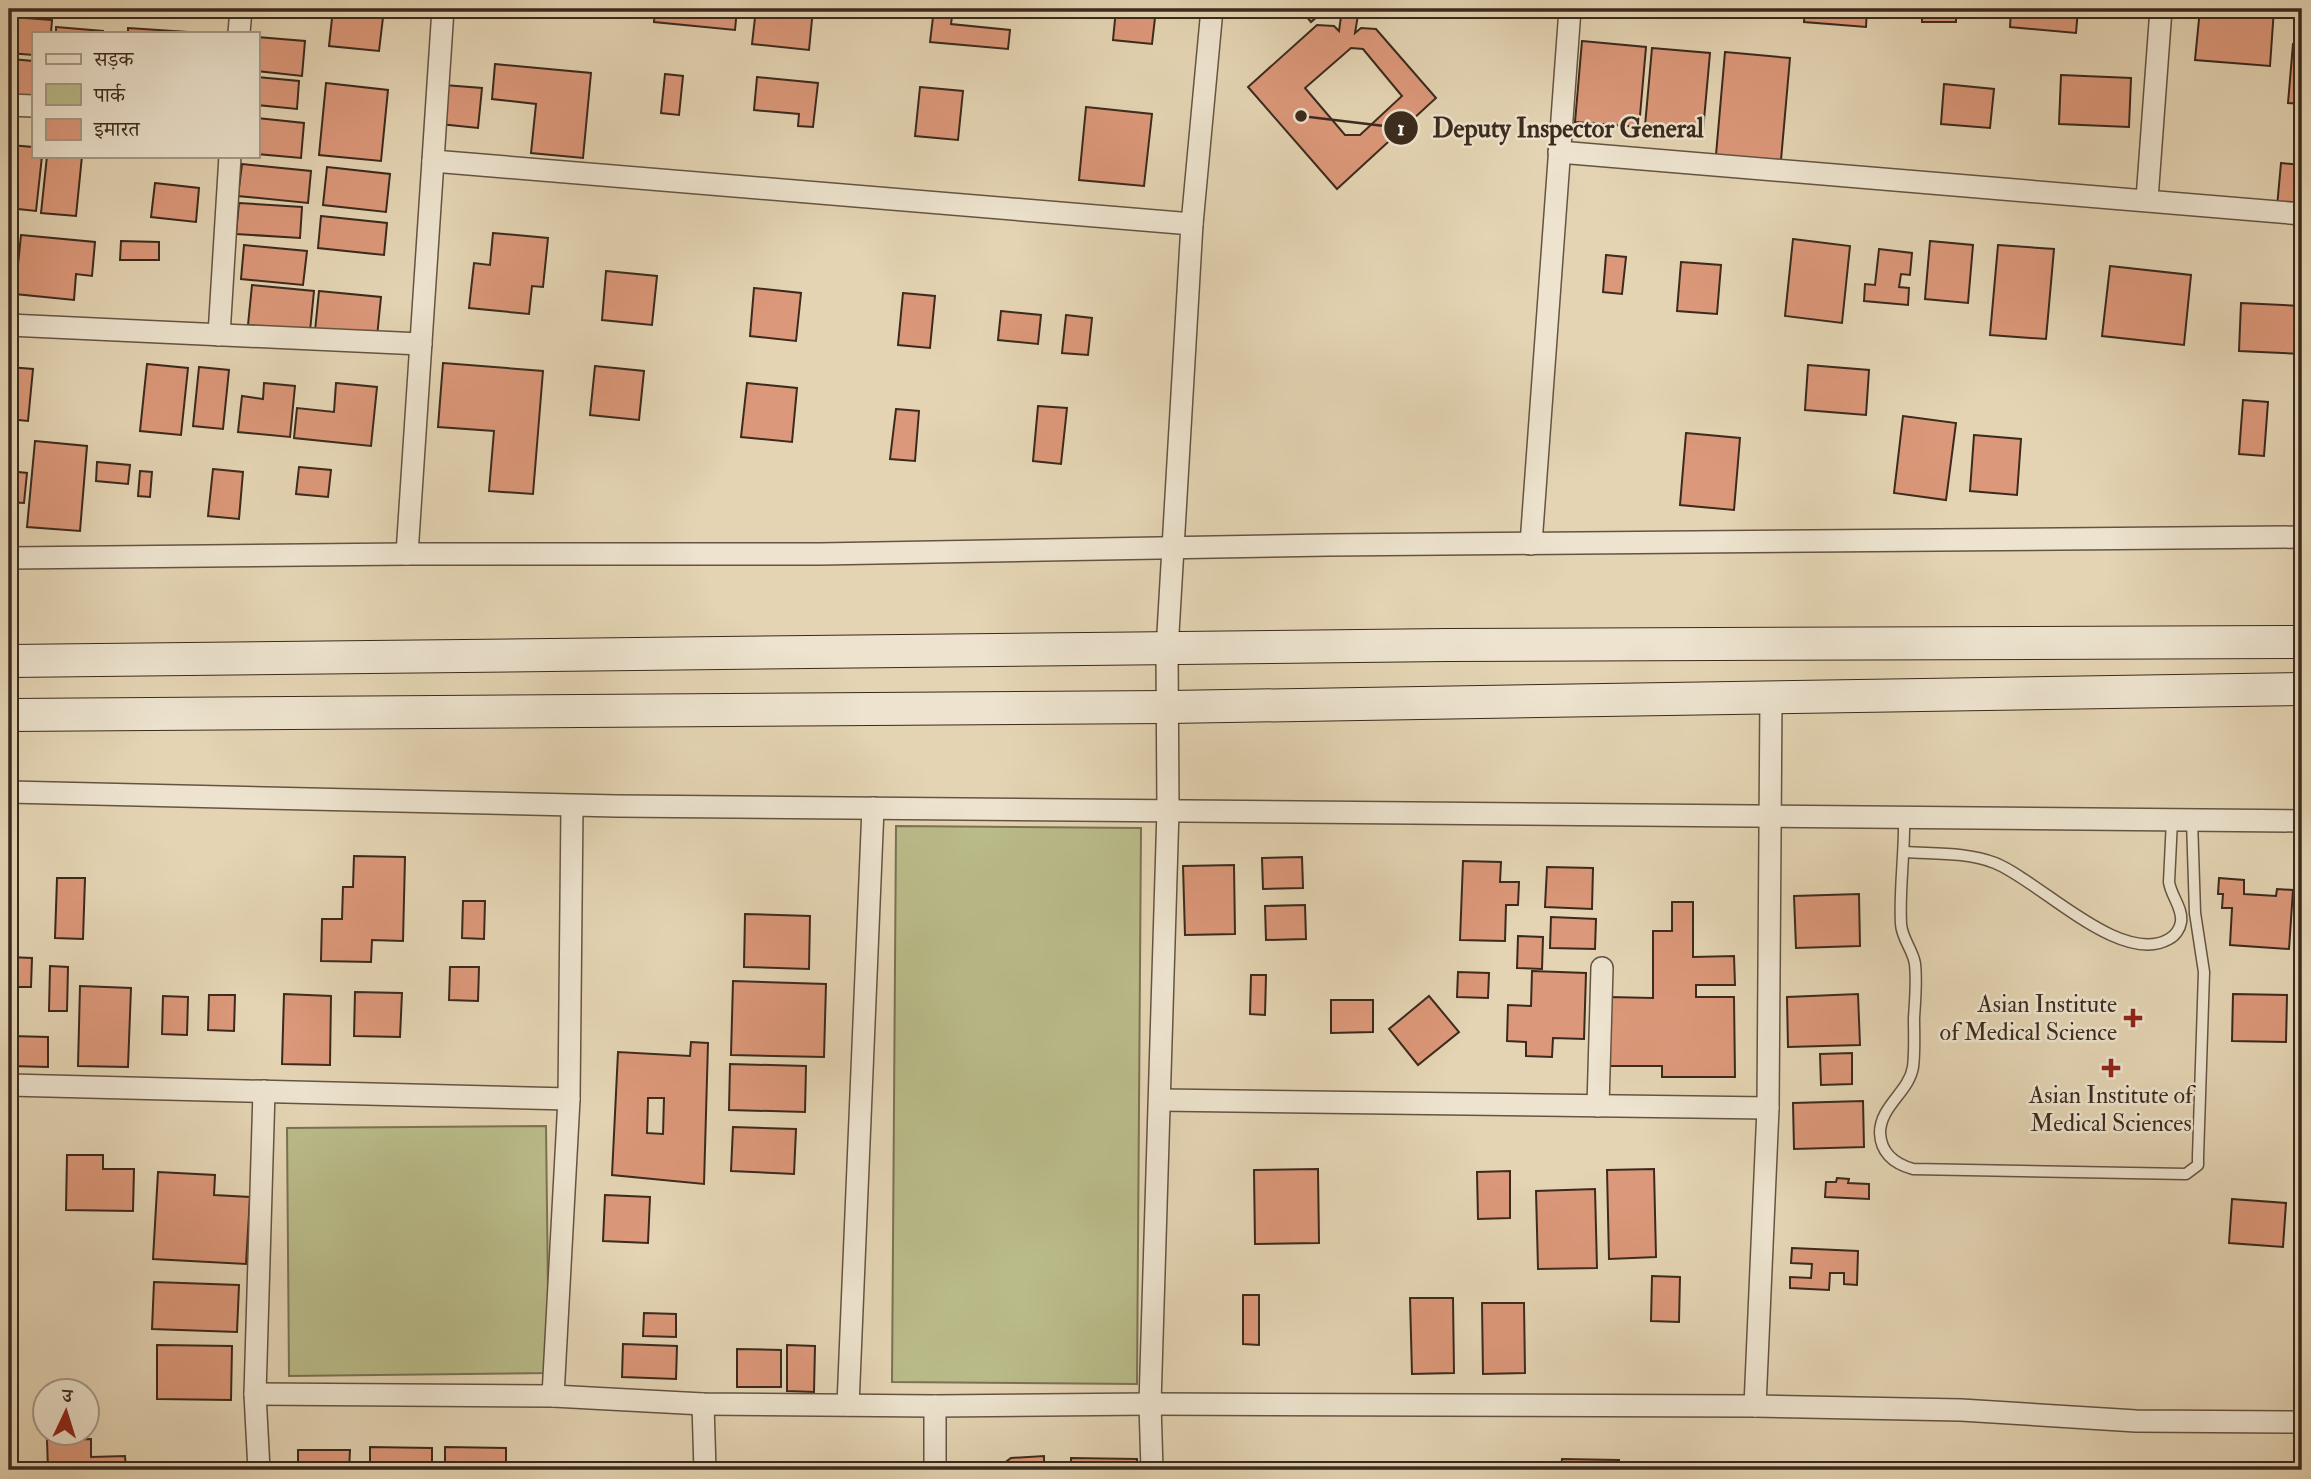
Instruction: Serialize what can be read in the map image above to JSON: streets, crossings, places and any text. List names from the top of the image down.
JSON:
{
  "places": {
    "other": ["Deputy Inspector General"],
    "health": ["Asian Institute of Medical Science", "Asian Institute of Medical Sciences"]
  },
  "legend": ["सड़क", "पार्क", "इमारत"],
  "north": "top"
}
